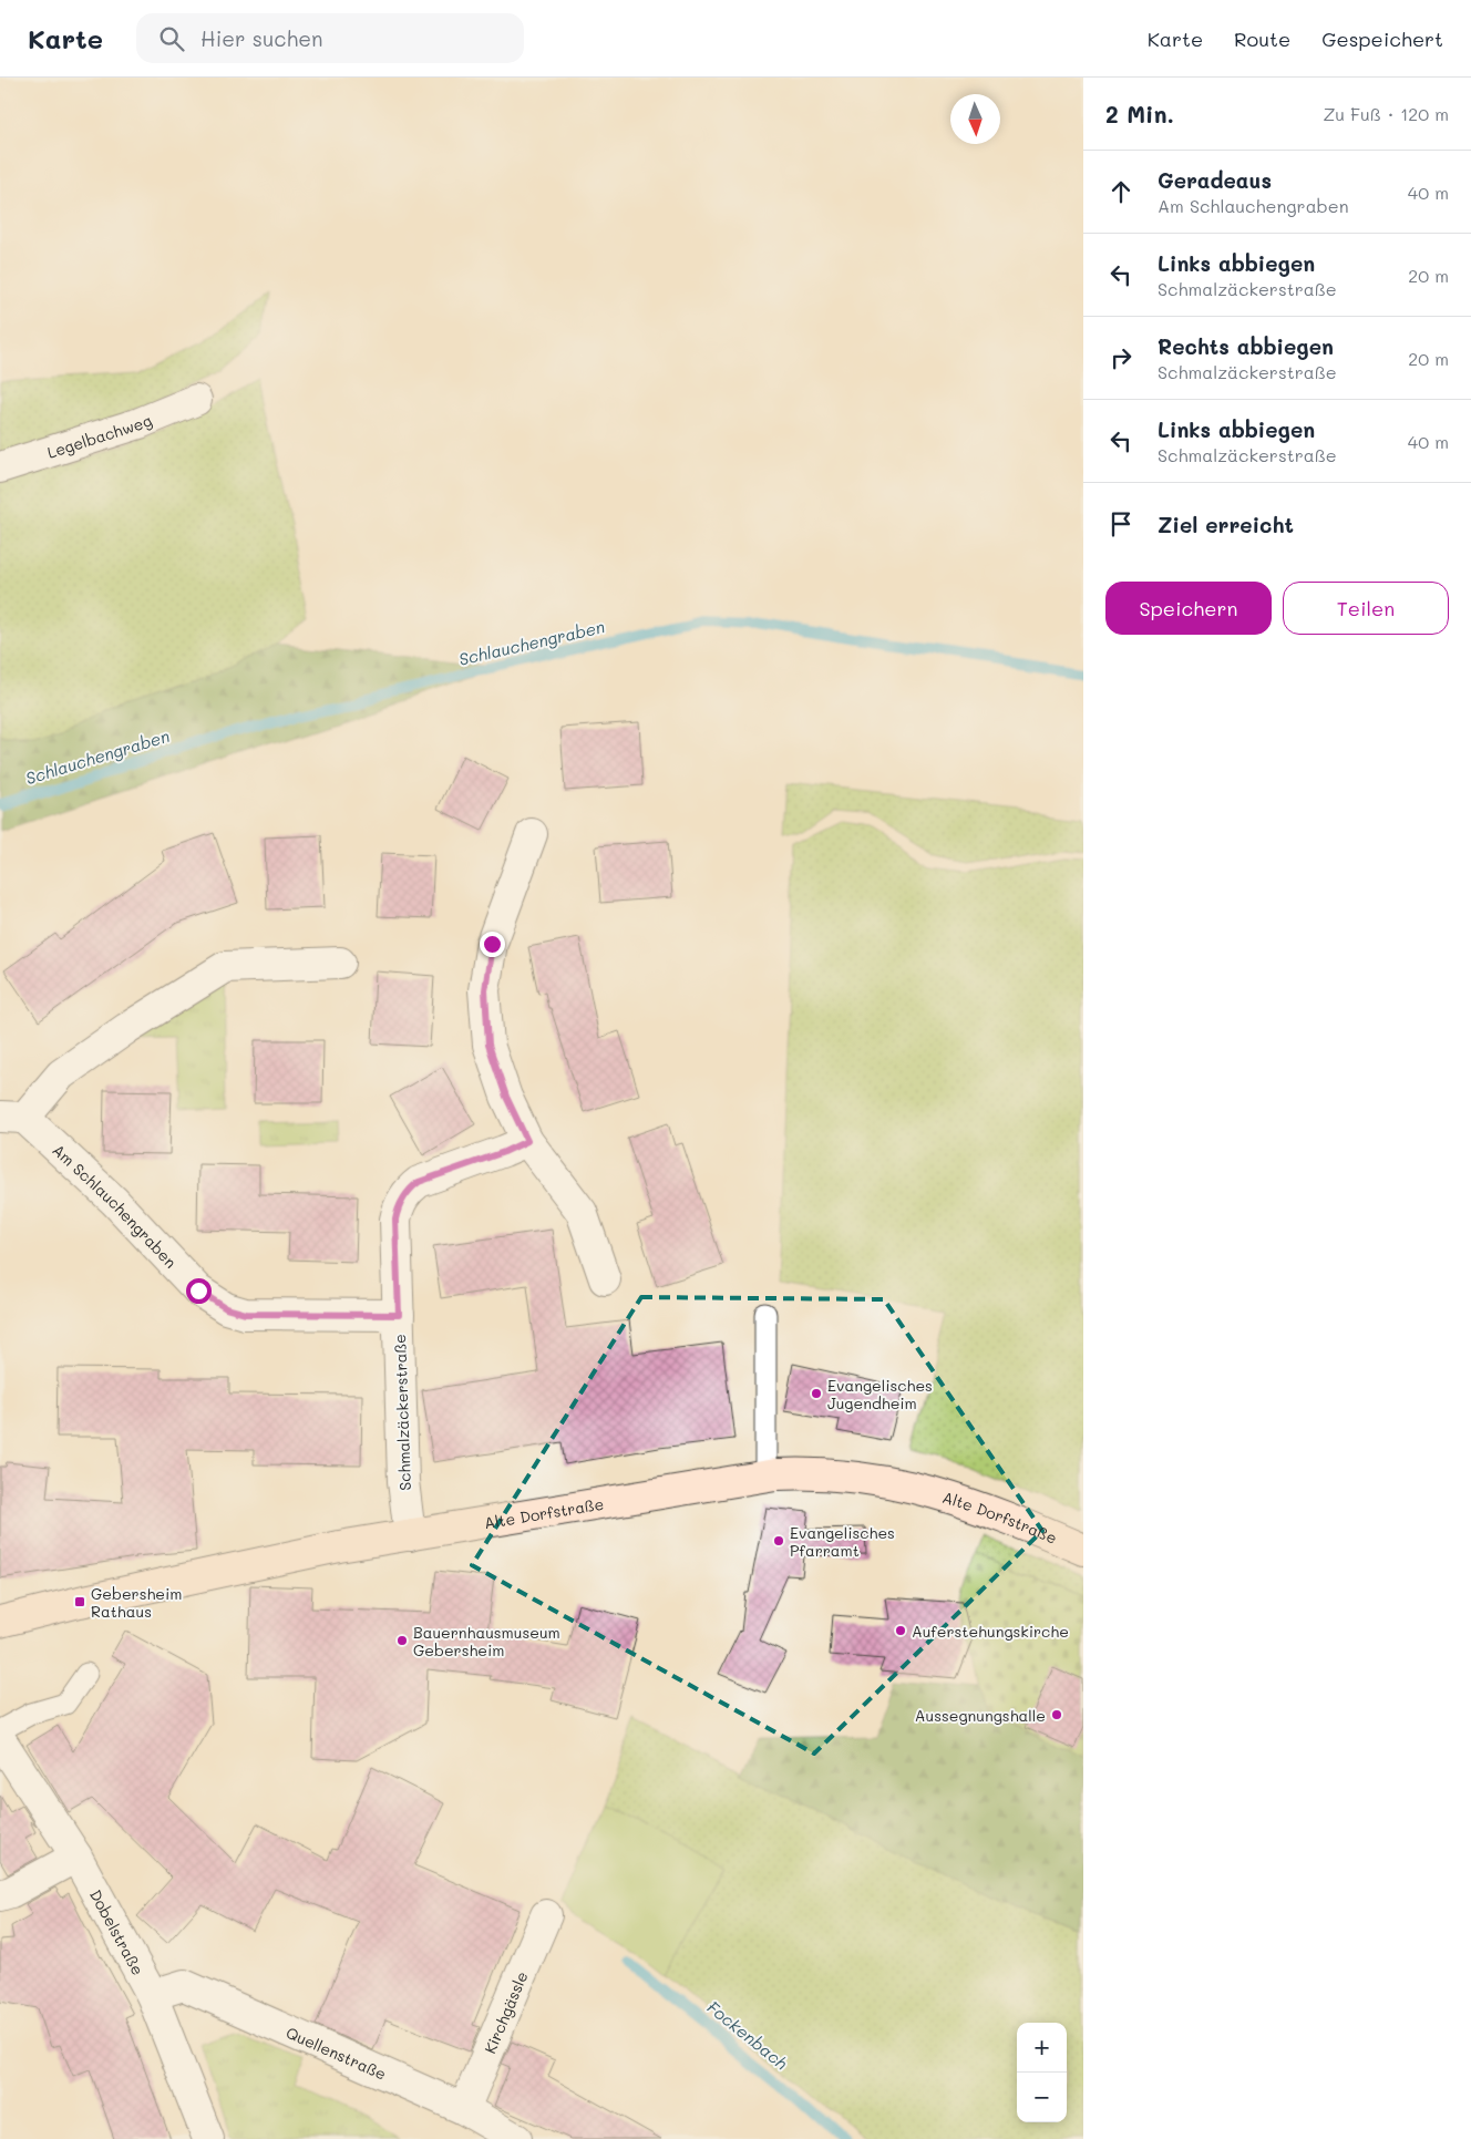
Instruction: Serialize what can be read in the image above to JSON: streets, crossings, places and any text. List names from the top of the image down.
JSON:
{
  "streets": {
    "street": [
      "Legelbachweg",
      "Am Schlauchengraben",
      "Schmalzäckerstraße",
      "Alte Dorfstraße",
      "Dobelstraße",
      "Kirchgässle",
      "Quellenstraße"
    ]
  },
  "crossings": [
    ["Am Schlauchengraben", "Schmalzäckerstraße"],
    ["Schmalzäckerstraße", "Alte Dorfstraße"],
    ["Dobelstraße", "Quellenstraße"],
    ["Kirchgässle", "Quellenstraße"]
  ],
  "water": ["Schlauchengraben", "Fockenbach"],
  "places": {
    "other": [
      "Evangelisches Jugendheim",
      "Evangelisches Pfarramt",
      "Auferstehungskirche",
      "Bauernhausmuseum Gebersheim",
      "Aussegnungshalle"
    ],
    "transit": ["Gebersheim Rathaus"]
  },
  "north": "bottom",
  "page": {
    "header": "Karte",
    "search": "Hier suchen",
    "nav": ["Karte", "Route", "Gespeichert"],
    "heading": ["2 Min.", "Zu Fuß · 120 m"],
    "list": [
      ["Geradeaus", "Am Schlauchengraben", "40 m"],
      ["Links abbiegen", "Schmalzäckerstraße", "20 m"],
      ["Rechts abbiegen", "Schmalzäckerstraße", "20 m"],
      ["Links abbiegen", "Schmalzäckerstraße", "40 m"],
      "Ziel erreicht"
    ],
    "buttons": ["Speichern", "Teilen"],
    "map_buttons": ["+", "−"]
  }
}
